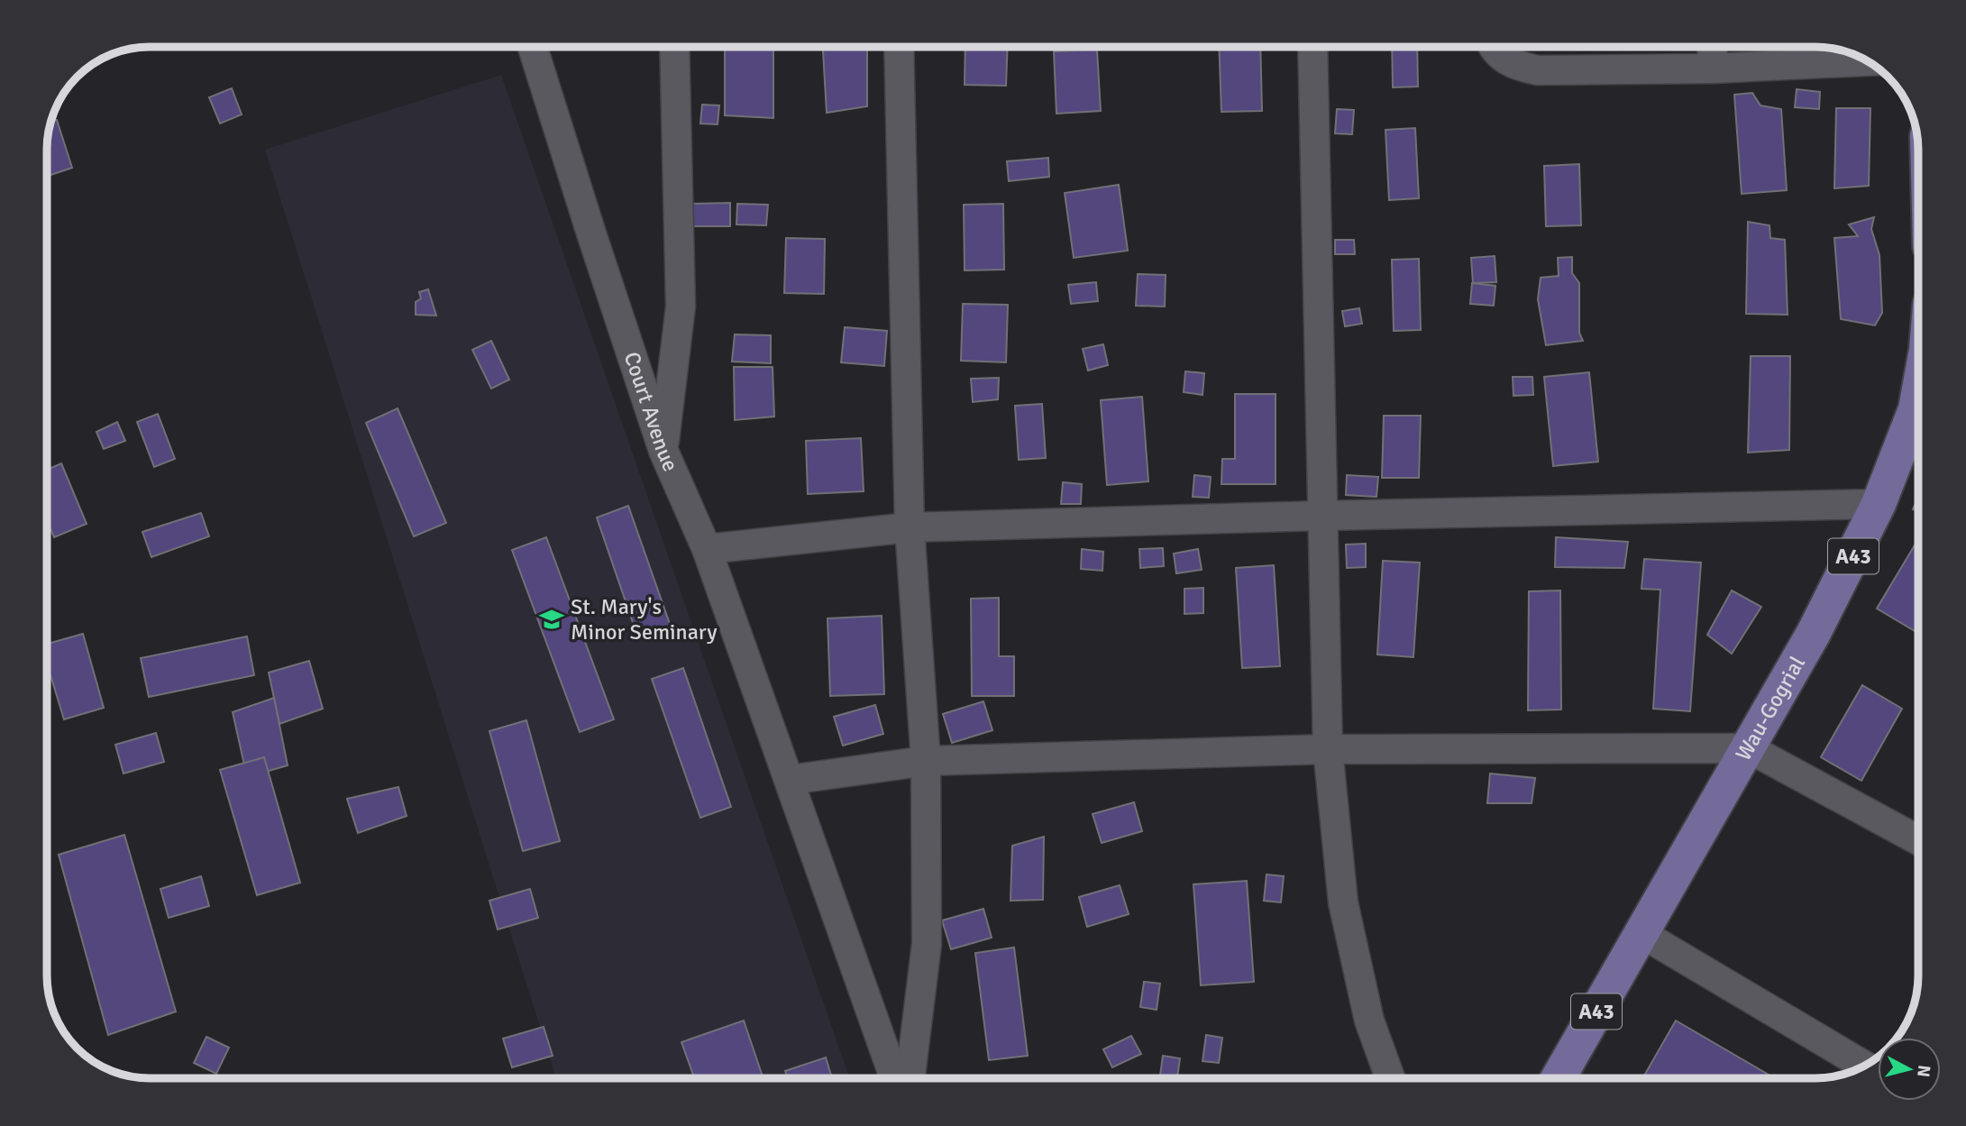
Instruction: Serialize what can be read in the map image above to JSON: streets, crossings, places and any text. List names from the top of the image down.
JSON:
{
  "streets": {
    "main road": ["A43", "Wau-Gogrial"],
    "street": ["Court Avenue"]
  },
  "places": {
    "school or university": ["St. Mary's Minor Seminary"]
  },
  "north": "right"
}
